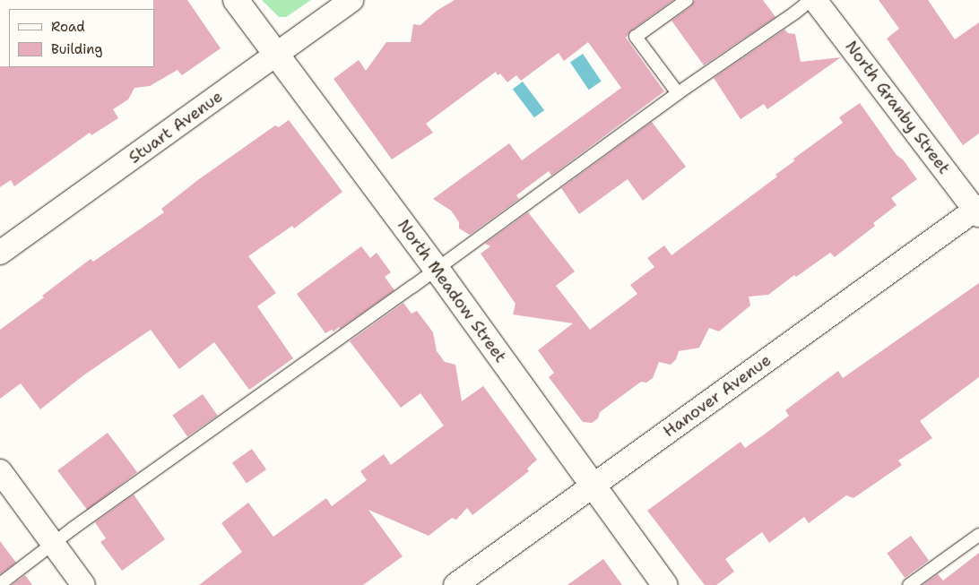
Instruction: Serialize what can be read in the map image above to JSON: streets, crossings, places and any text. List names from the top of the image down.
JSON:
{
  "streets": {
    "main road": ["North Meadow Street"],
    "street": ["North Granby Street", "Stuart Avenue", "Hanover Avenue"]
  },
  "crossings": [
    ["North Granby Street", "Hanover Avenue"],
    ["Stuart Avenue", "North Meadow Street"],
    ["North Meadow Street", "Hanover Avenue"]
  ],
  "legend": ["Road", "Building"]
}
